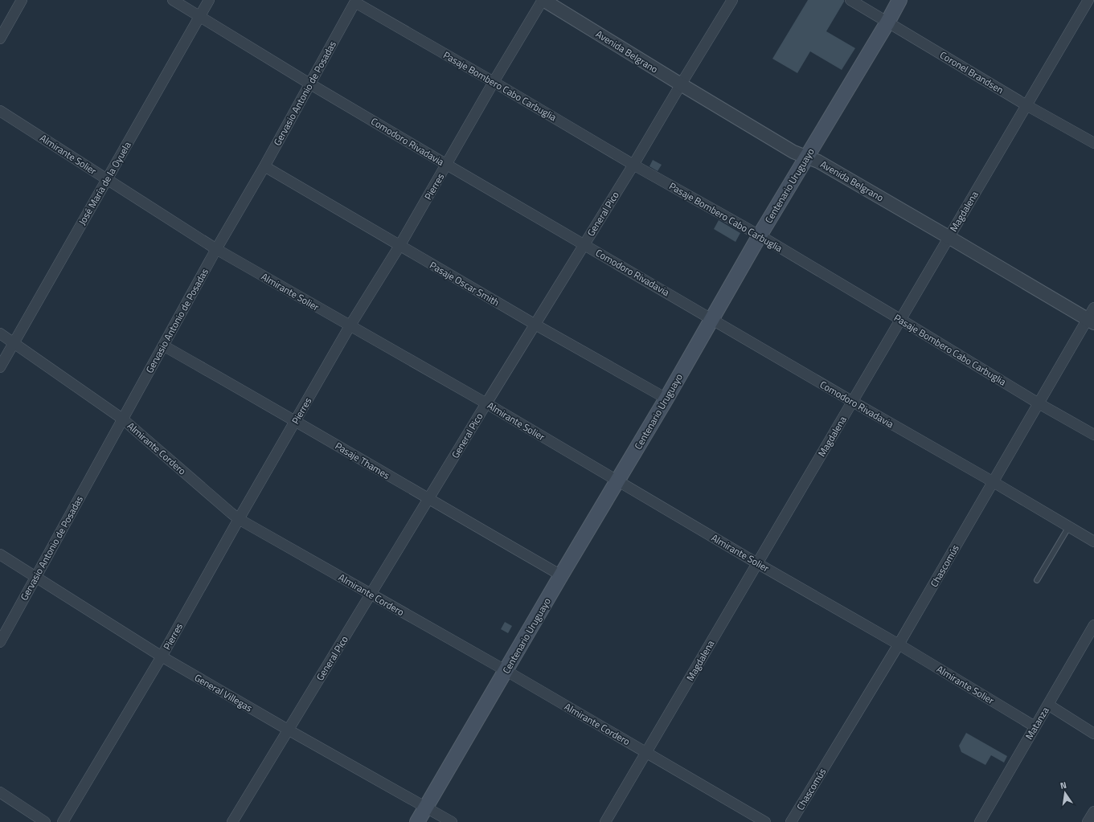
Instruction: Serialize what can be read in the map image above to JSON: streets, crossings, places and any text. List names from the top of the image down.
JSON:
{
  "streets": {
    "main road": ["Centenario Uruguayo"],
    "street": [
      "Avenida Belgrano",
      "Coronel Brandsen",
      "Pasaje Bombero Cabo Carbuglia",
      "Gervasio Antonio de Posadas",
      "Comodoro Rivadavia",
      "Almirante Solier",
      "José María de la Oyuela",
      "Pierres",
      "Magdalena",
      "General Pico",
      "Pasaje Oscar Smith",
      "Almirante Cordero",
      "Pasaje Thames",
      "Chascomús",
      "General Villegas",
      "Matanza"
    ]
  },
  "crossings": [
    ["Avenida Belgrano", "Centenario Uruguayo"],
    ["Avenida Belgrano", "Pierres"],
    ["Avenida Belgrano", "Magdalena"],
    ["Avenida Belgrano", "General Pico"],
    ["Avenida Belgrano", "Chascomús"],
    ["Coronel Brandsen", "Centenario Uruguayo"],
    ["Coronel Brandsen", "Magdalena"],
    ["Pasaje Bombero Cabo Carbuglia", "Gervasio Antonio de Posadas"],
    ["Pasaje Bombero Cabo Carbuglia", "Centenario Uruguayo"],
    ["Pasaje Bombero Cabo Carbuglia", "Pierres"],
    ["Pasaje Bombero Cabo Carbuglia", "Magdalena"],
    ["Pasaje Bombero Cabo Carbuglia", "General Pico"],
    ["Pasaje Bombero Cabo Carbuglia", "Chascomús"],
    ["Gervasio Antonio de Posadas", "Comodoro Rivadavia"],
    ["Gervasio Antonio de Posadas", "Almirante Solier"],
    ["Gervasio Antonio de Posadas", "Pasaje Oscar Smith"],
    ["Gervasio Antonio de Posadas", "Almirante Cordero"],
    ["Gervasio Antonio de Posadas", "Pasaje Thames"],
    ["Gervasio Antonio de Posadas", "General Villegas"],
    ["Comodoro Rivadavia", "José María de la Oyuela"],
    ["Comodoro Rivadavia", "Centenario Uruguayo"],
    ["Comodoro Rivadavia", "Pierres"],
    ["Comodoro Rivadavia", "Magdalena"],
    ["Comodoro Rivadavia", "General Pico"],
    ["Comodoro Rivadavia", "Chascomús"],
    ["Almirante Solier", "José María de la Oyuela"],
    ["Almirante Solier", "Centenario Uruguayo"],
    ["Almirante Solier", "Pierres"],
    ["Almirante Solier", "Magdalena"],
    ["Almirante Solier", "General Pico"],
    ["Almirante Solier", "Chascomús"],
    ["Almirante Solier", "Matanza"],
    ["José María de la Oyuela", "Almirante Cordero"],
    ["Centenario Uruguayo", "Pasaje Oscar Smith"],
    ["Centenario Uruguayo", "Almirante Cordero"],
    ["Centenario Uruguayo", "Pasaje Thames"],
    ["Centenario Uruguayo", "General Villegas"],
    ["Pierres", "Pasaje Oscar Smith"],
    ["Pierres", "Almirante Cordero"],
    ["Pierres", "Pasaje Thames"],
    ["Pierres", "General Villegas"],
    ["Magdalena", "Almirante Cordero"],
    ["General Pico", "Pasaje Oscar Smith"],
    ["General Pico", "Almirante Cordero"],
    ["General Pico", "Pasaje Thames"],
    ["General Pico", "General Villegas"]
  ],
  "north": "top"
}
